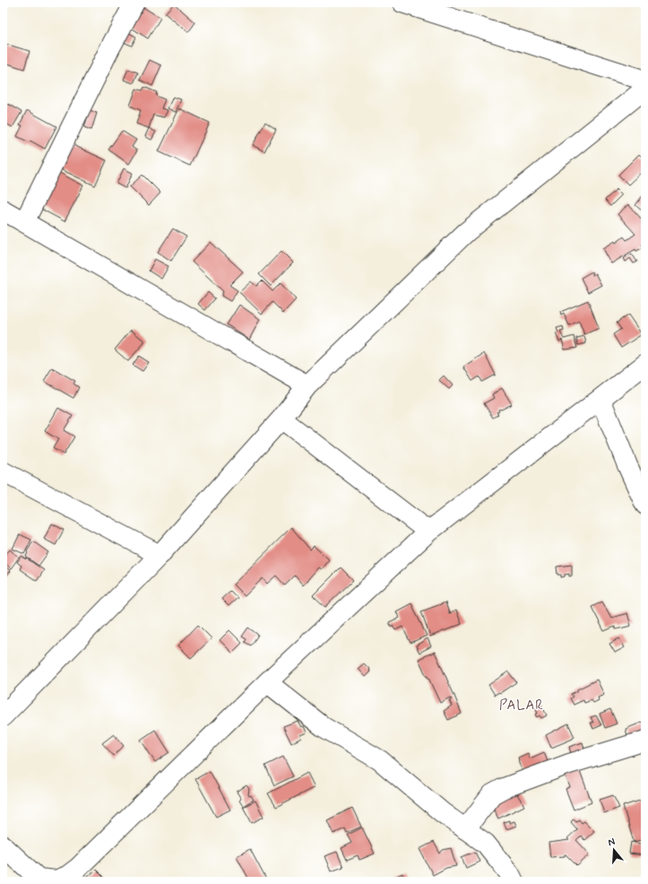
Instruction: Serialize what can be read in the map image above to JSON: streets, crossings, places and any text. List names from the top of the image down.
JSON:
{
  "districts": ["PALAR"],
  "north": "top"
}
